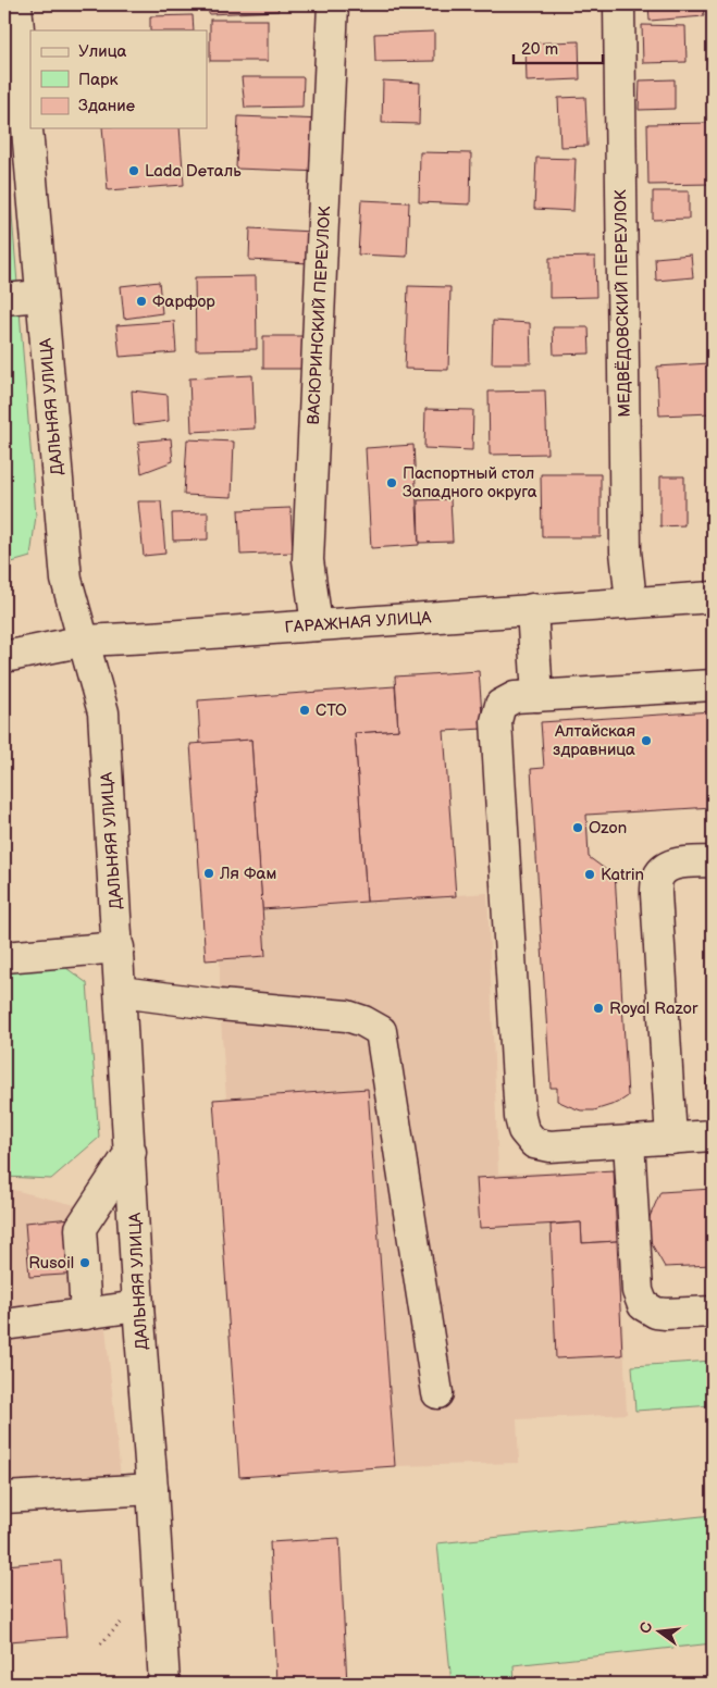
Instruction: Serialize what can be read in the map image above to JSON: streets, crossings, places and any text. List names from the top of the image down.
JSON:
{
  "streets": {
    "street": [
      "МЕДВЁДОВСКИЙ ПЕРЕУЛОК",
      "ВАСЮРИНСКИЙ ПЕРЕУЛОК",
      "ДАЛЬНЯЯ УЛИЦА",
      "ГАРАЖНАЯ УЛИЦА"
    ]
  },
  "crossings": [
    ["МЕДВЁДОВСКИЙ ПЕРЕУЛОК", "ГАРАЖНАЯ УЛИЦА"],
    ["ВАСЮРИНСКИЙ ПЕРЕУЛОК", "ГАРАЖНАЯ УЛИЦА"],
    ["ДАЛЬНЯЯ УЛИЦА", "ГАРАЖНАЯ УЛИЦА"]
  ],
  "places": [
    "Lada Dеталь",
    "Фарфор",
    "Паспортный стол Западного округа",
    "СТО",
    "Алтайская здравница",
    "Ozon",
    "Ля Фам",
    "Katrin",
    "Royal Razor",
    "Rusoil"
  ],
  "legend": ["Улица", "Парк", "Здание"],
  "scale_bar": "20 m",
  "north": "left"
}
